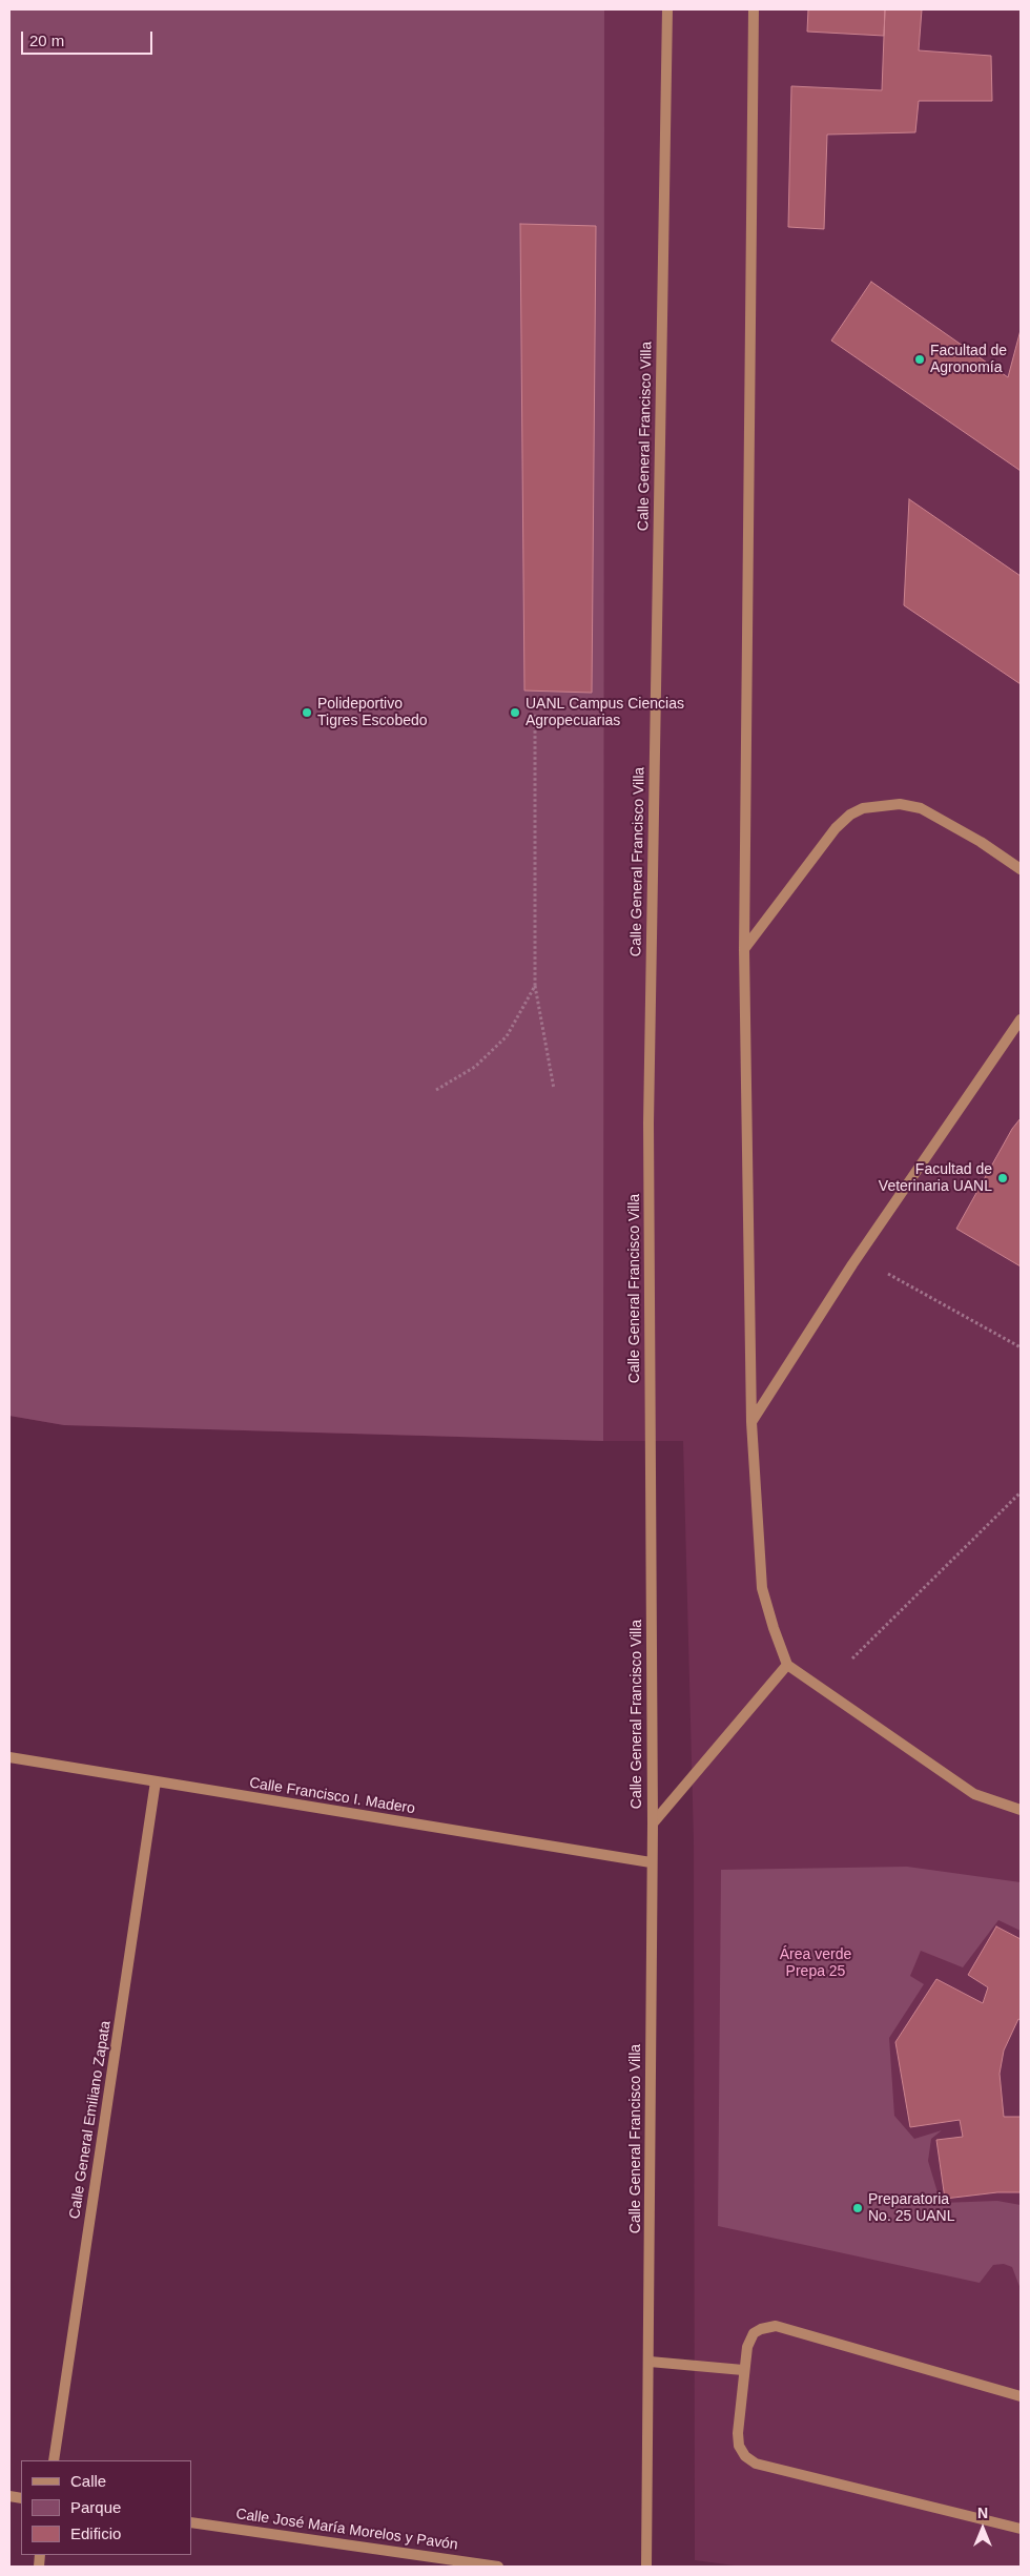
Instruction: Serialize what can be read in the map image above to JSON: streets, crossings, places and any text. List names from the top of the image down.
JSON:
{
  "streets": {
    "street": [
      "Calle General Francisco Villa",
      "Calle Francisco I. Madero",
      "Calle General Emiliano Zapata",
      "Calle José María Morelos y Pavón"
    ]
  },
  "crossings": [
    ["Calle General Francisco Villa", "Calle Francisco I. Madero"],
    ["Calle Francisco I. Madero", "Calle General Emiliano Zapata"]
  ],
  "parks": ["Área verde Prepa 25"],
  "places": [
    "Facultad de Agronomía",
    "Polideportivo Tigres Escobedo",
    "UANL Campus Ciencias Agropecuarias",
    "Facultad de Veterinaria UANL",
    "Preparatoria No. 25 UANL"
  ],
  "legend": ["Calle", "Parque", "Edificio"],
  "scale_bar": "20 m",
  "north": "top"
}
